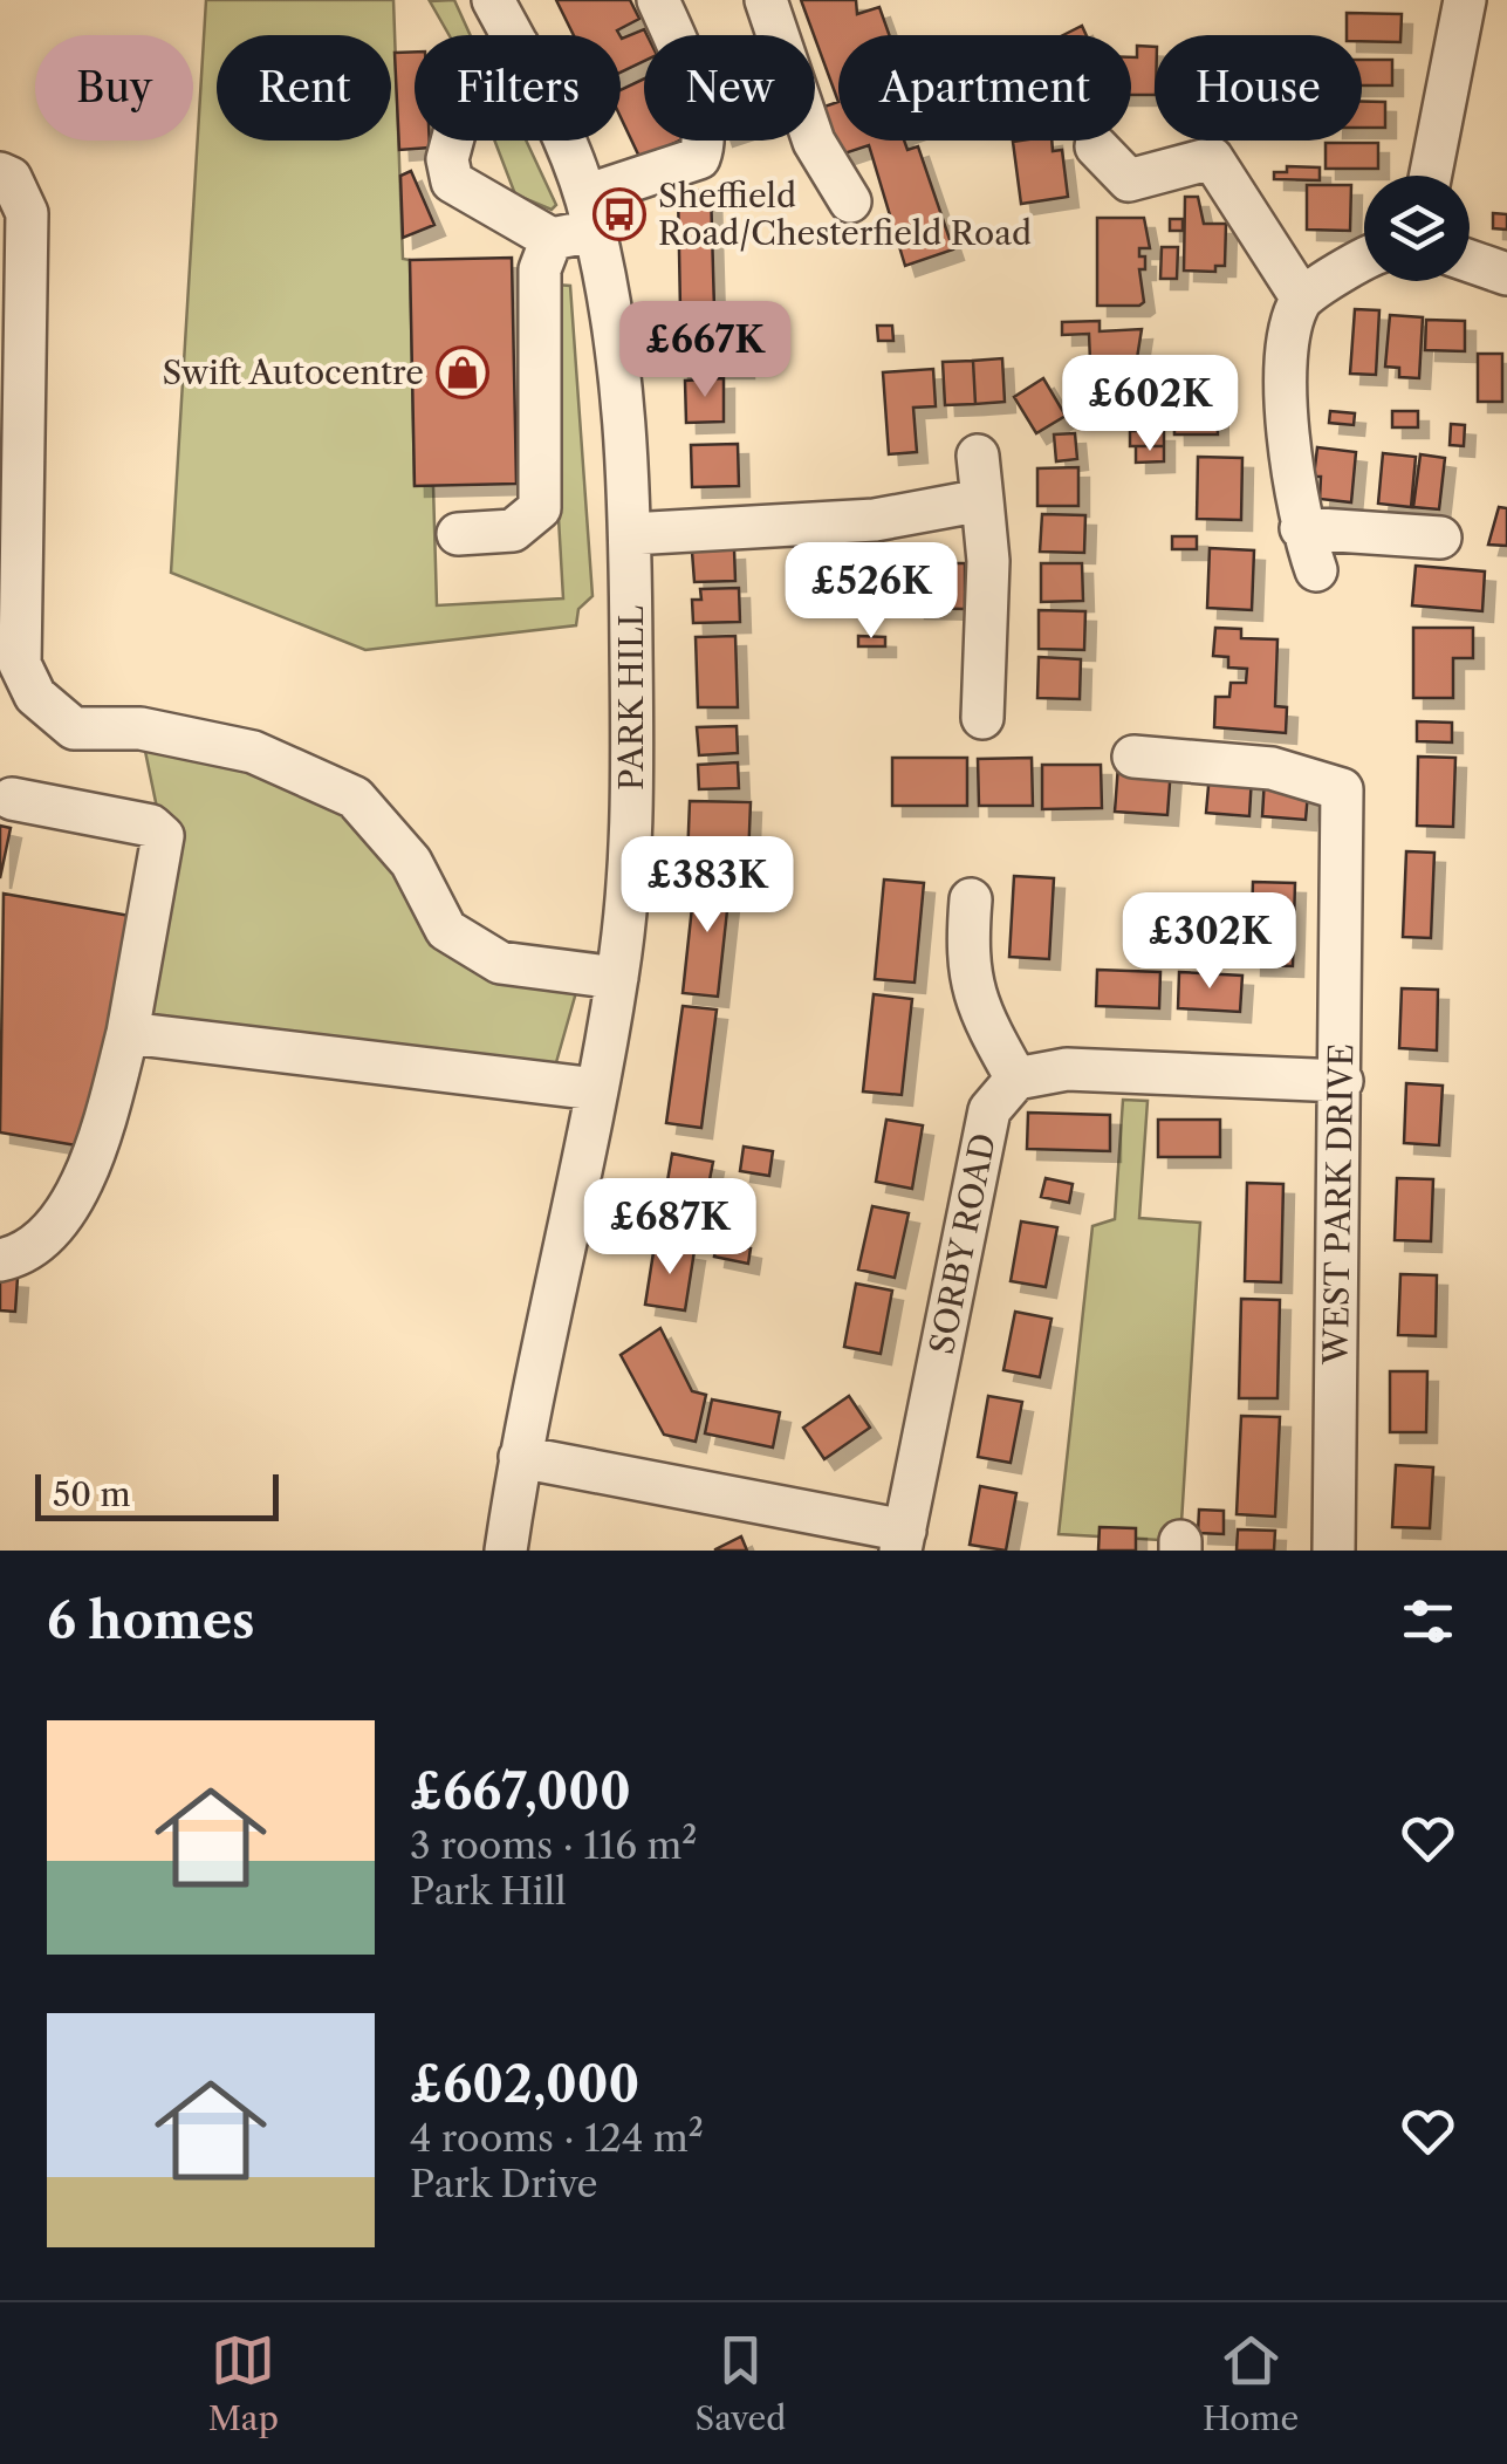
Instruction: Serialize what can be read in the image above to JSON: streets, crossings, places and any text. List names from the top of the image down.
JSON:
{
  "streets": {
    "street": ["PARK HILL", "WEST PARK DRIVE", "SORBY ROAD"]
  },
  "places": {
    "bus stop": ["Sheffield Road/Chesterfield Road"],
    "shop": ["Swift Autocentre"]
  },
  "scale_bar": "50 m",
  "page": {
    "chip": [
      "Buy",
      "Rent",
      "Filters",
      "New",
      "Apartment",
      "House"
    ],
    "price": [
      "£667K",
      "£602K",
      "£526K",
      "£383K",
      "£302K",
      "£687K"
    ],
    "scale": "50 m",
    "heading": "6 homes",
    "list": [
      {
        "name": "£667,000",
        "note": "3 rooms · 116 m² · Park Hill"
      },
      {
        "name": "£602,000",
        "note": "4 rooms · 124 m² · Park Drive"
      }
    ],
    "tabs": ["Map", "Saved", "Home"]
  }
}
